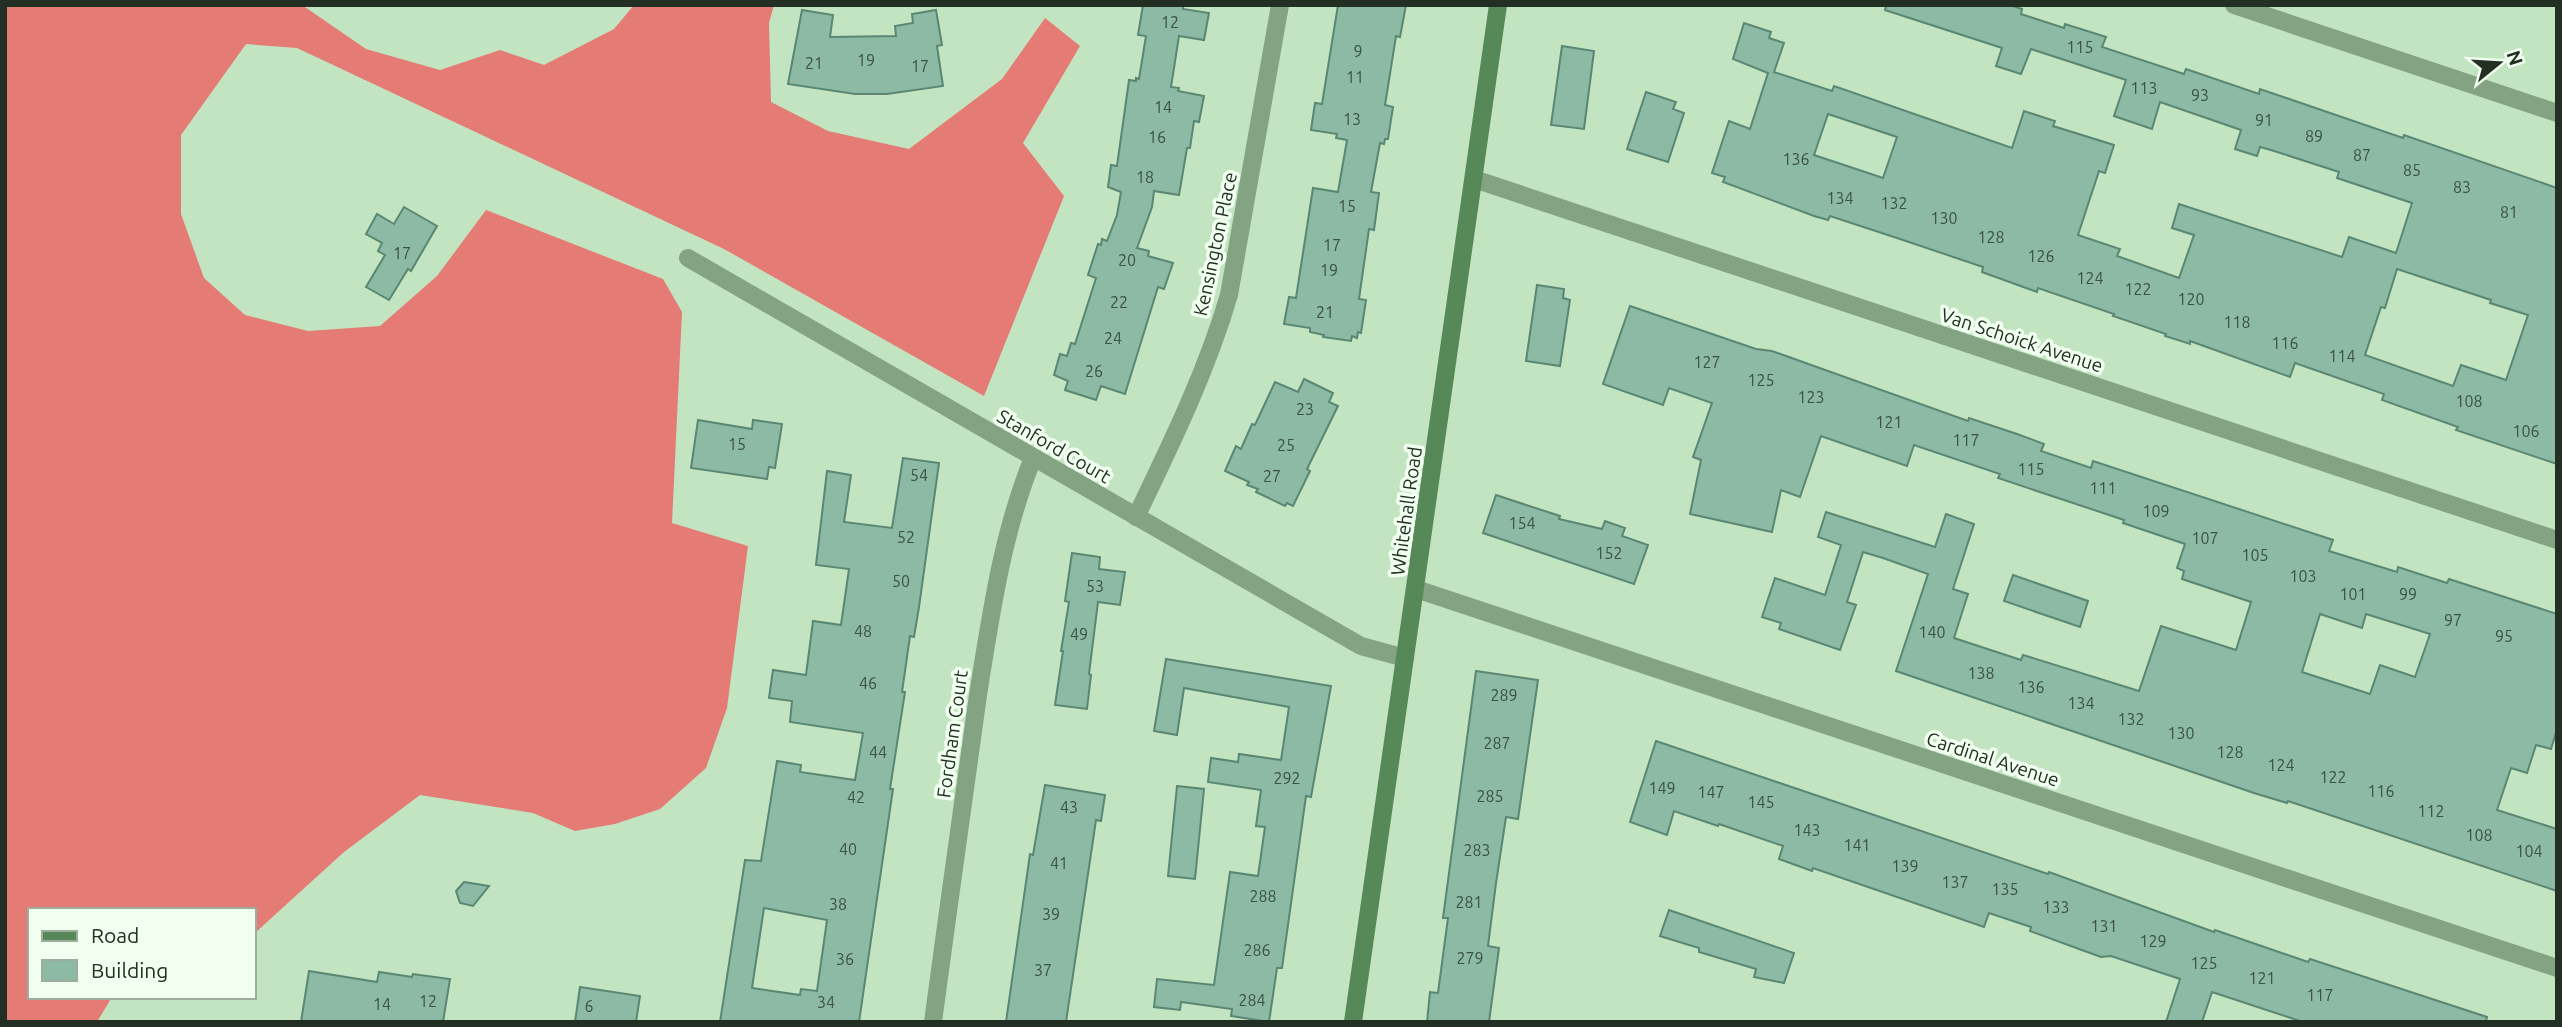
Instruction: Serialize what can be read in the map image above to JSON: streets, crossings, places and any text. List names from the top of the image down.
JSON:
{
  "streets": {
    "street": [
      "Kensington Place",
      "Van Schoick Avenue",
      "Stanford Court",
      "Whitehall Road",
      "Fordham Court",
      "Cardinal Avenue"
    ]
  },
  "crossings": [
    ["Kensington Place", "Stanford Court"],
    ["Van Schoick Avenue", "Whitehall Road"],
    ["Stanford Court", "Whitehall Road"],
    ["Stanford Court", "Fordham Court"],
    ["Whitehall Road", "Cardinal Avenue"]
  ],
  "house_numbers": [
    "12",
    "115",
    "9",
    "19",
    "21",
    "17",
    "11",
    "113",
    "93",
    "14",
    "13",
    "91",
    "89",
    "16",
    "87",
    "136",
    "85",
    "18",
    "83",
    "134",
    "132",
    "15",
    "81",
    "130",
    "128",
    "17",
    "17",
    "126",
    "20",
    "19",
    "124",
    "122",
    "120",
    "22",
    "21",
    "118",
    "24",
    "116",
    "114",
    "127",
    "26",
    "125",
    "123",
    "108",
    "23",
    "121",
    "106",
    "117",
    "15",
    "25",
    "115",
    "54",
    "27",
    "111",
    "109",
    "154",
    "52",
    "107",
    "152",
    "105",
    "103",
    "50",
    "53",
    "101",
    "99",
    "97",
    "48",
    "140",
    "49",
    "95",
    "138",
    "46",
    "136",
    "289",
    "134",
    "132",
    "130",
    "287",
    "44",
    "128",
    "124",
    "122",
    "292",
    "149",
    "116",
    "147",
    "285",
    "42",
    "145",
    "43",
    "112",
    "143",
    "108",
    "141",
    "40",
    "283",
    "104",
    "41",
    "139",
    "137",
    "135",
    "288",
    "281",
    "38",
    "133",
    "39",
    "131",
    "129",
    "286",
    "279",
    "36",
    "125",
    "37",
    "121",
    "117",
    "284",
    "12",
    "34",
    "14",
    "6"
  ],
  "legend": ["Road", "Building"],
  "north": "right"
}
